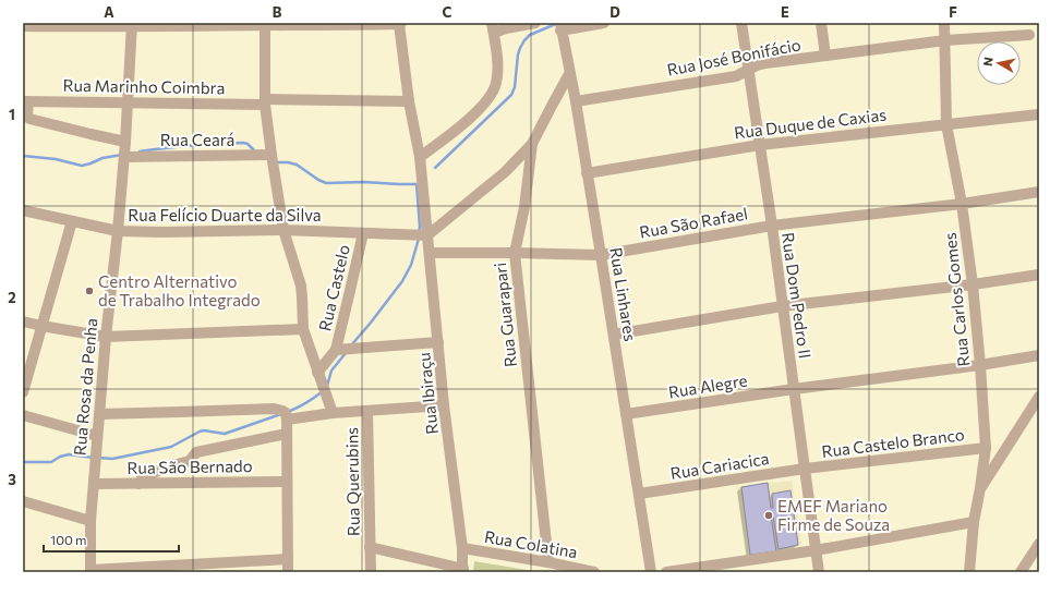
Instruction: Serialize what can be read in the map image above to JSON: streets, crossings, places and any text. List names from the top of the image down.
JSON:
{
  "streets": {
    "street": [
      "Rua José Bonifácio",
      "Rua Marinho Coimbra",
      "Rua Duque de Caxias",
      "Rua Ceará",
      "Rua Felício Duarte da Silva",
      "Rua São Rafael",
      "Rua Castelo",
      "Rua Linhares",
      "Rua Dom Pedro II",
      "Rua Carlos Gomes",
      "Rua Guarapari",
      "Rua Alegre",
      "Rua Rosa da Penha",
      "Rua Ibiraçu",
      "Rua Castelo Branco",
      "Rua Cariacica",
      "Rua São Bernado",
      "Rua Querubins",
      "Rua Colatina"
    ]
  },
  "crossings": [
    ["Rua José Bonifácio", "Rua Linhares"],
    ["Rua José Bonifácio", "Rua Dom Pedro II"],
    ["Rua José Bonifácio", "Rua Carlos Gomes"],
    ["Rua Marinho Coimbra", "Rua Rosa da Penha"],
    ["Rua Marinho Coimbra", "Rua Ibiraçu"],
    ["Rua Marinho Coimbra", "Rua Querubins"],
    ["Rua Duque de Caxias", "Rua Linhares"],
    ["Rua Duque de Caxias", "Rua Dom Pedro II"],
    ["Rua Duque de Caxias", "Rua Carlos Gomes"],
    ["Rua Ceará", "Rua Rosa da Penha"],
    ["Rua Ceará", "Rua Querubins"],
    ["Rua Felício Duarte da Silva", "Rua Castelo"],
    ["Rua Felício Duarte da Silva", "Rua Rosa da Penha"],
    ["Rua Felício Duarte da Silva", "Rua Ibiraçu"],
    ["Rua Felício Duarte da Silva", "Rua Querubins"],
    ["Rua São Rafael", "Rua Linhares"],
    ["Rua São Rafael", "Rua Dom Pedro II"],
    ["Rua São Rafael", "Rua Carlos Gomes"],
    ["Rua São Rafael", "Rua Guarapari"],
    ["Rua São Rafael", "Rua Ibiraçu"],
    ["Rua Linhares", "Rua Guarapari"],
    ["Rua Linhares", "Rua Alegre"],
    ["Rua Linhares", "Rua Cariacica"],
    ["Rua Dom Pedro II", "Rua Alegre"],
    ["Rua Dom Pedro II", "Rua Castelo Branco"],
    ["Rua Dom Pedro II", "Rua Cariacica"],
    ["Rua Carlos Gomes", "Rua Alegre"],
    ["Rua Carlos Gomes", "Rua Castelo Branco"],
    ["Rua Guarapari", "Rua Colatina"],
    ["Rua Rosa da Penha", "Rua São Bernado"],
    ["Rua Ibiraçu", "Rua Colatina"],
    ["Rua Castelo Branco", "Rua Cariacica"]
  ],
  "places": ["Centro Alternativo de Trabalho Integrado", "EMEF Mariano Firme de Souza"],
  "scale_bar": "100 m",
  "north": "left",
  "grid": {
    "columns": [
      "A",
      "B",
      "C",
      "D",
      "E",
      "F"
    ],
    "rows": ["1", "2", "3"]
  }
}
